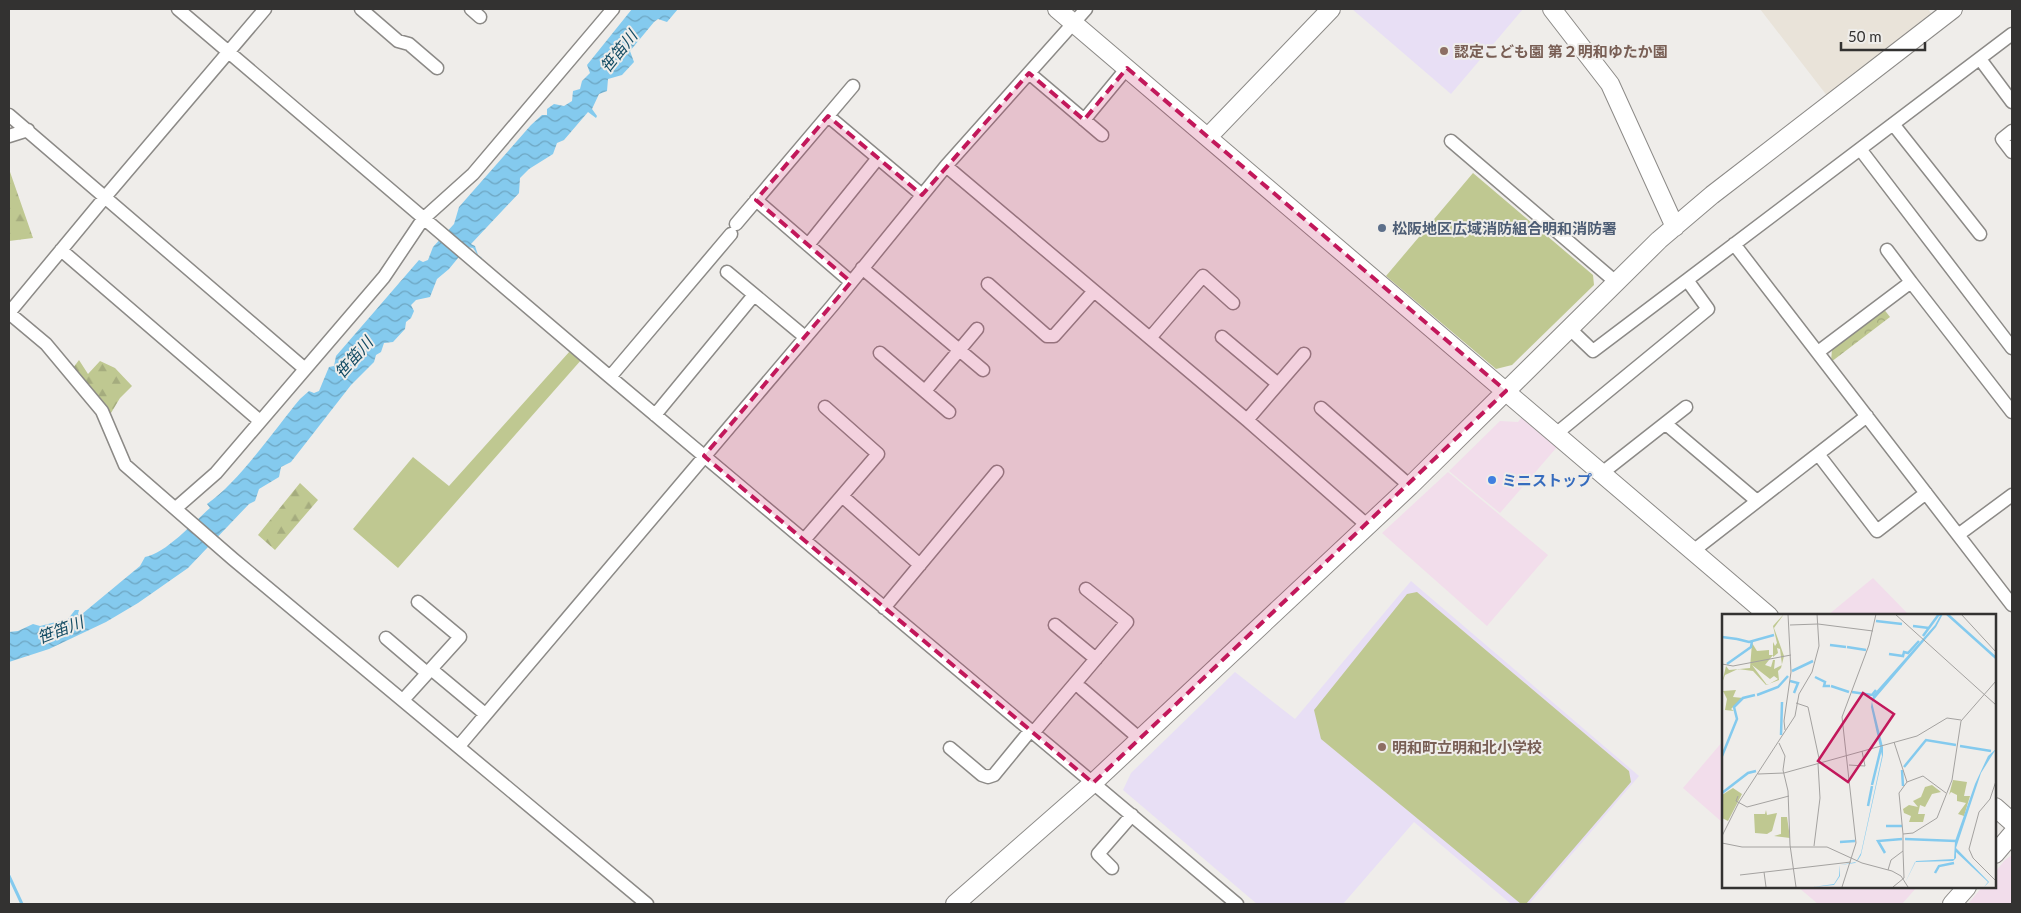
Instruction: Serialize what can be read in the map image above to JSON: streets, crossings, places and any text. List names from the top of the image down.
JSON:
{
  "water": ["笹笛川"],
  "places": [
    "認定こども園 第２明和ゆたか園",
    "松阪地区広域消防組合明和消防署",
    "ミニストップ",
    "明和町立明和北小学校"
  ],
  "scale_bar": "50 m"
}
